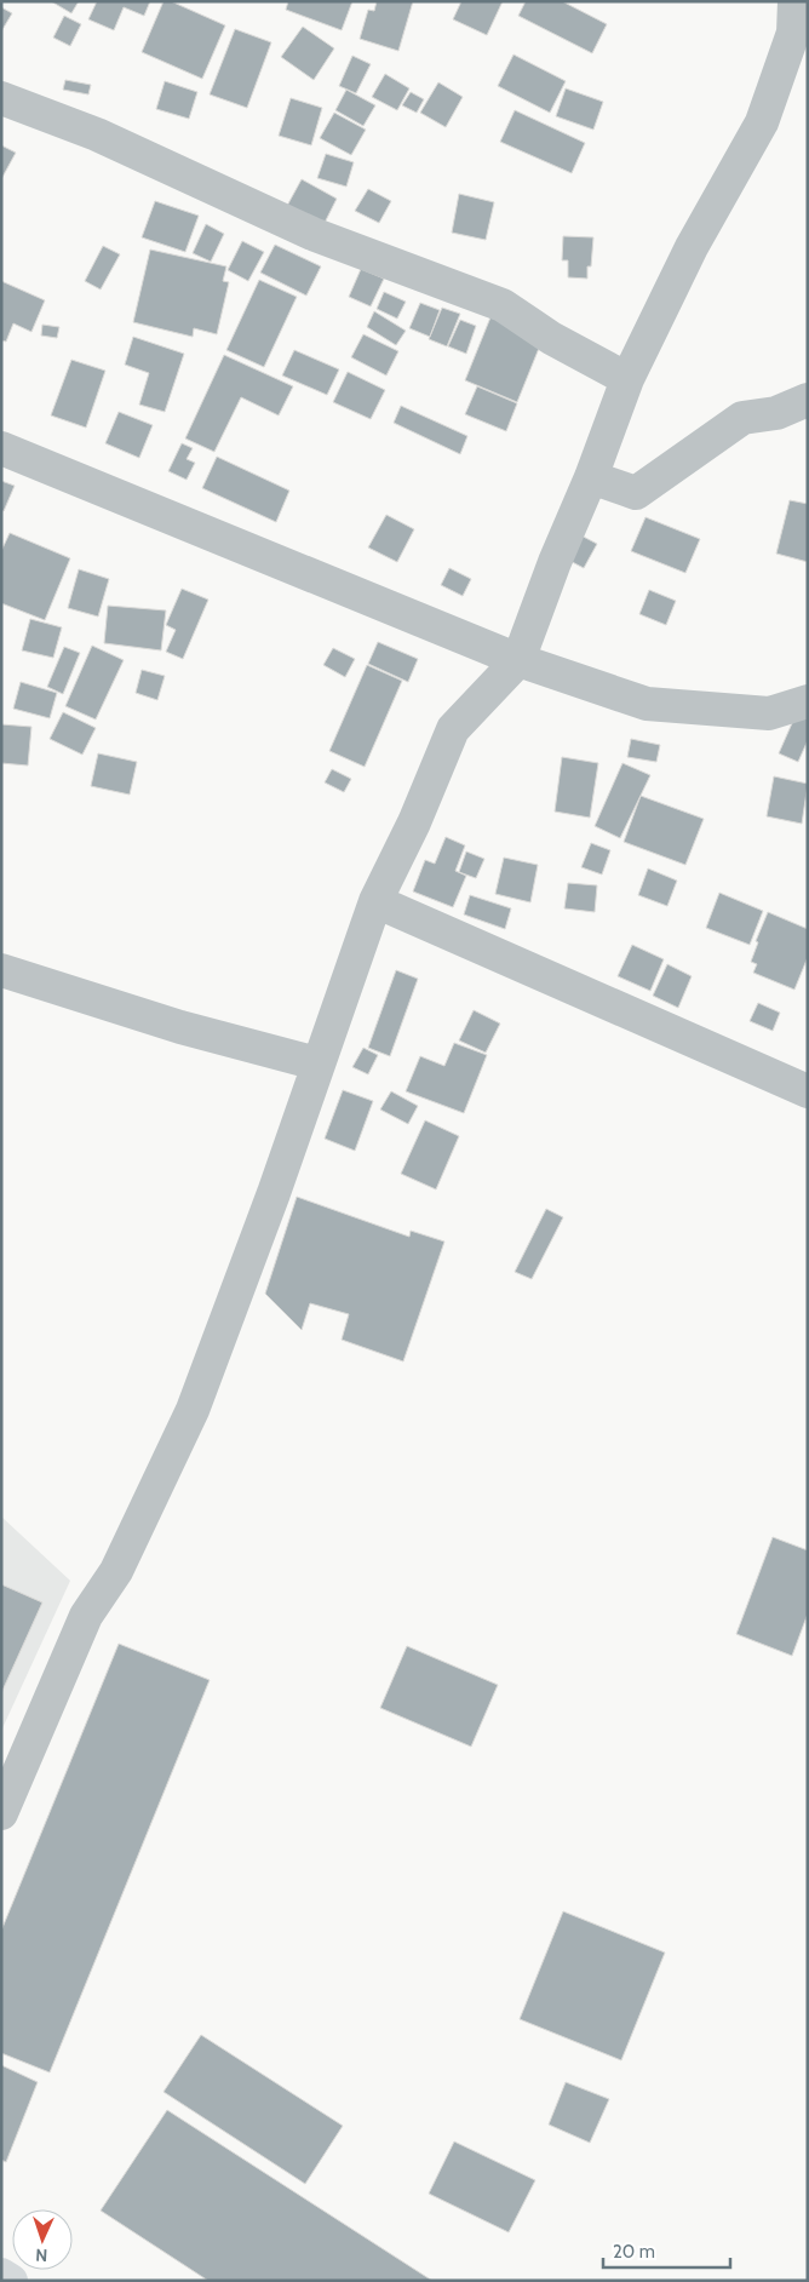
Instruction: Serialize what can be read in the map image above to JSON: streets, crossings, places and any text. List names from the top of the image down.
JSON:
{
  "scale_bar": "20 m",
  "north": "bottom"
}
